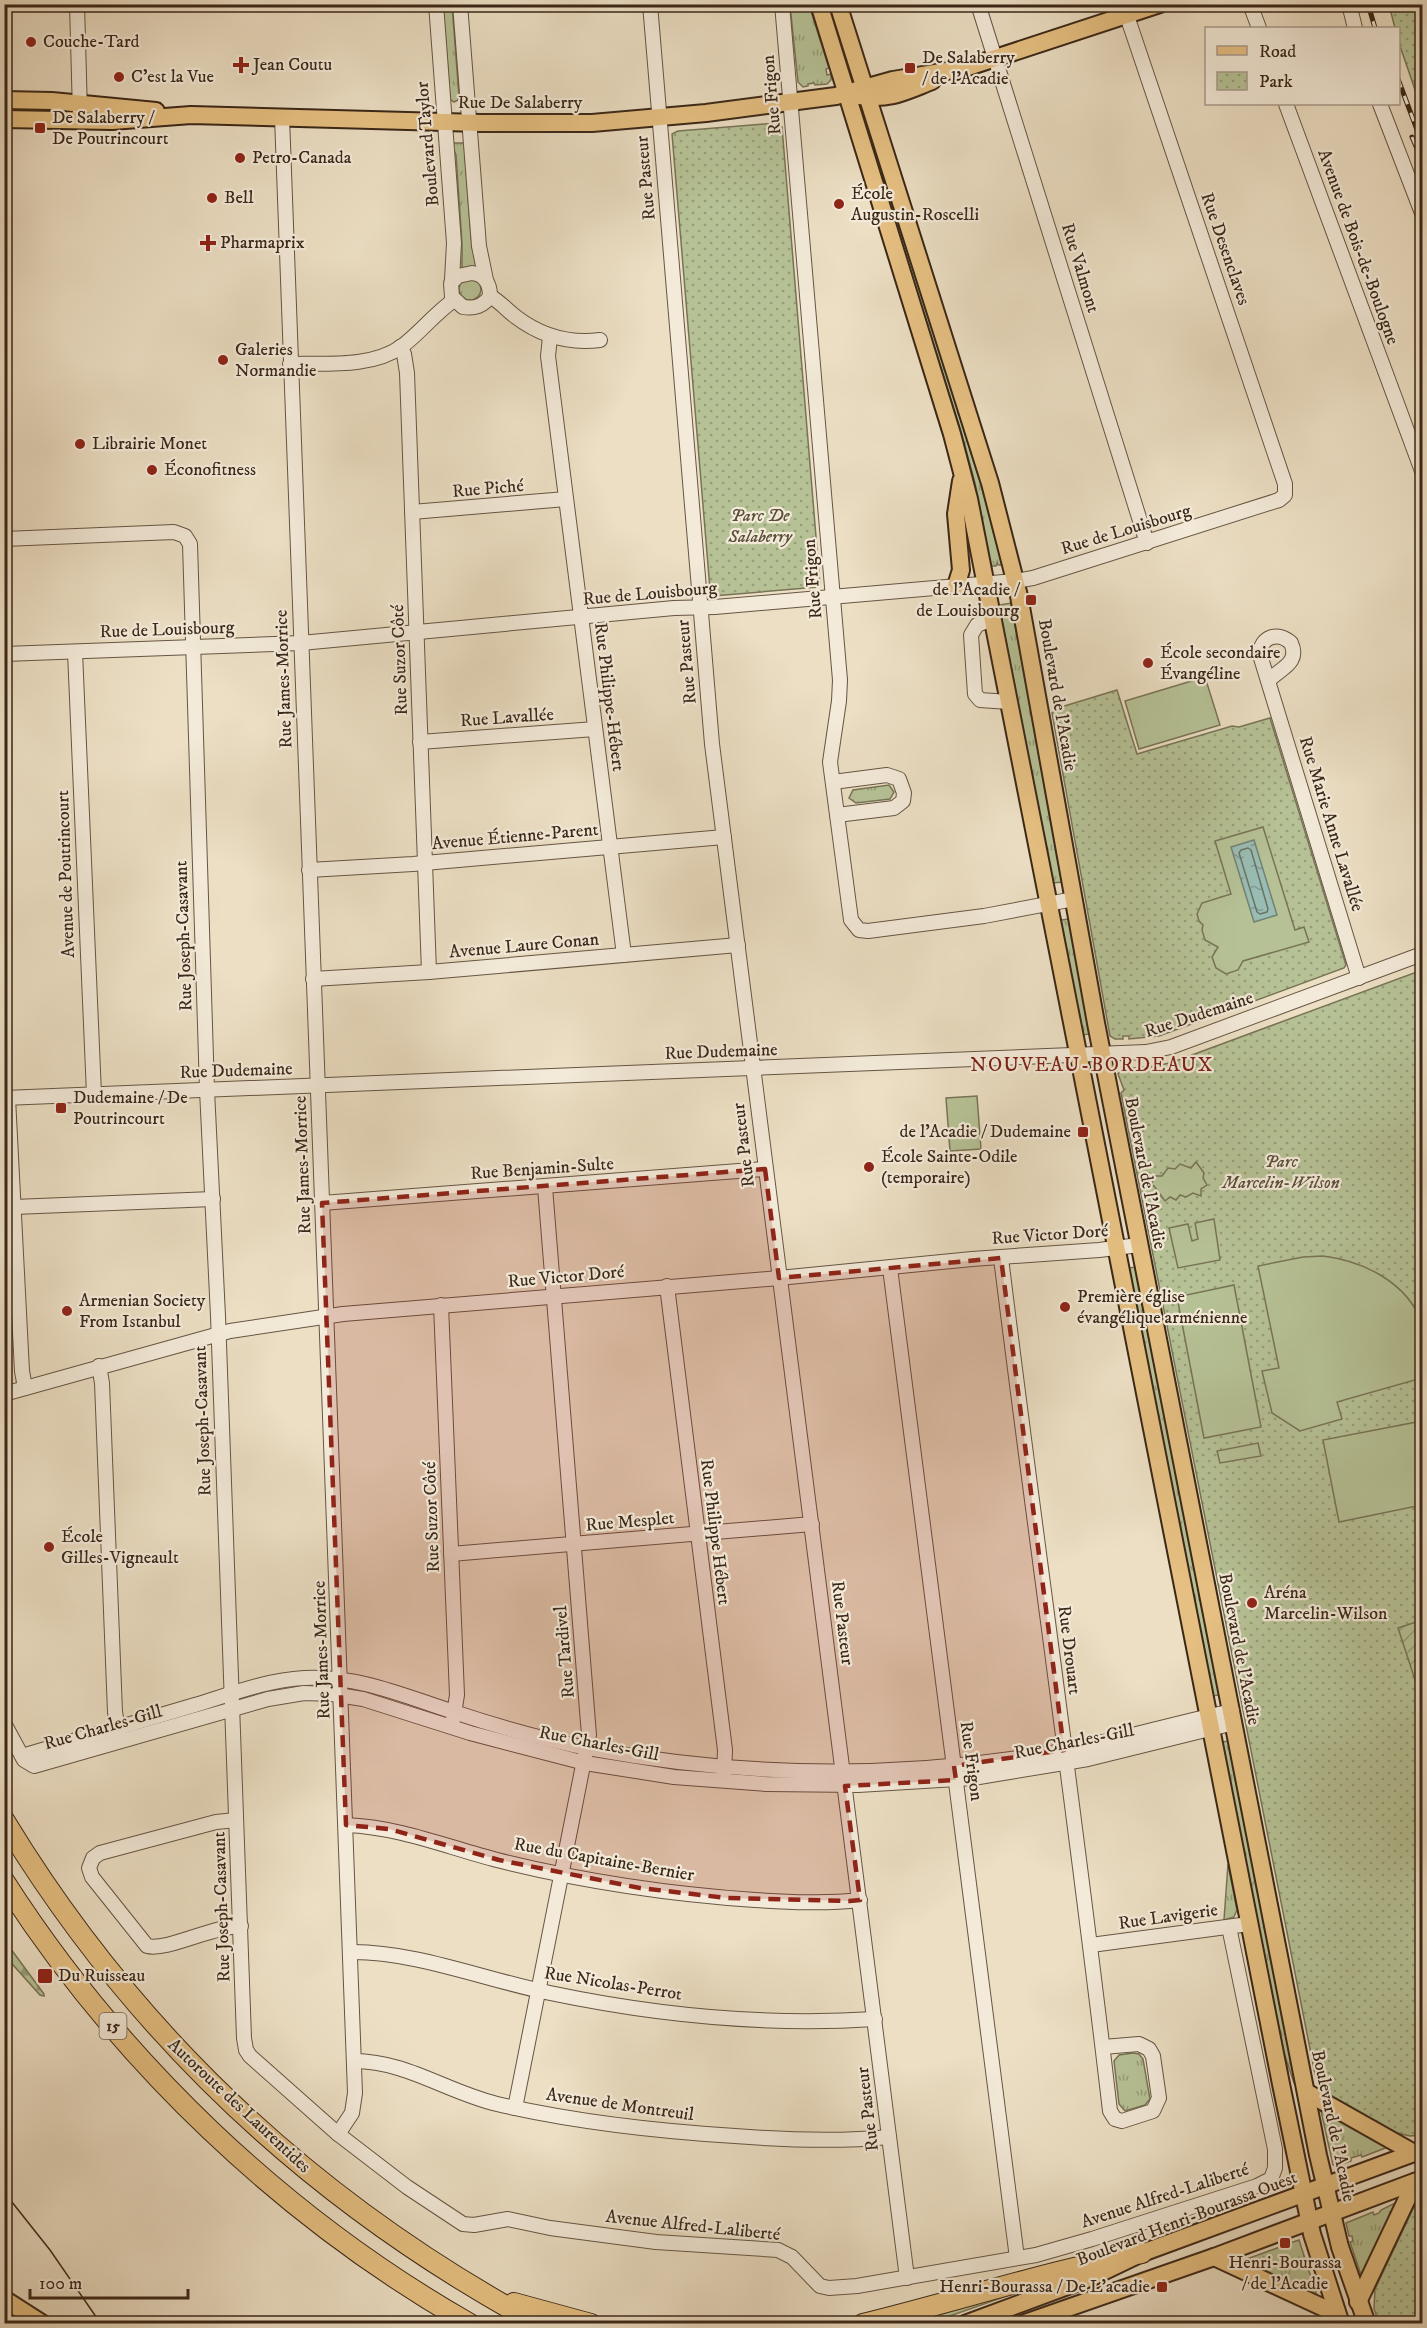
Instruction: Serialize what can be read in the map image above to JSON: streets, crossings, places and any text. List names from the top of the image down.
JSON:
{
  "streets": {
    "highway": ["15", "Autoroute des Laurentides"],
    "main road": ["Rue De Salaberry", "Boulevard de l'Acadie", "Boulevard Henri-Bourassa Ouest"],
    "street": [
      "Rue Frigon",
      "Boulevard Taylor",
      "Rue Pasteur",
      "Avenue de Bois-de-Boulogne",
      "Rue Desenclaves",
      "Rue Valmont",
      "Rue Piché",
      "Rue de Louisbourg",
      "Rue Suzor Côté",
      "Rue James-Morrice",
      "Rue Philippe-Hébert",
      "Rue Lavallée",
      "Rue Marie Anne Lavallée",
      "Avenue Étienne-Parent",
      "Avenue de Poutrincourt",
      "Rue Joseph-Casavant",
      "Avenue Laure Conan",
      "Rue Dudemaine",
      "Rue Benjamin-Sulte",
      "Rue Victor Doré",
      "Rue Mesplet",
      "Rue Philippe Hébert",
      "Rue Drouart",
      "Rue Tardivel",
      "Rue Charles-Gill",
      "Rue du Capitaine-Bernier",
      "Rue Lavigerie",
      "Rue Nicolas-Perrot",
      "Avenue de Montreuil",
      "Avenue Alfred-Laliberté"
    ]
  },
  "crossings": [
    ["Rue Frigon", "Rue De Salaberry"],
    ["Rue Frigon", "Rue de Louisbourg"],
    ["Rue Frigon", "Boulevard de l'Acadie"],
    ["Rue Frigon", "Rue Victor Doré"],
    ["Rue Frigon", "Rue Charles-Gill"],
    ["Rue Frigon", "Avenue Alfred-Laliberté"],
    ["Rue De Salaberry", "Boulevard Taylor"],
    ["Rue De Salaberry", "Rue Pasteur"],
    ["Rue De Salaberry", "Rue Desenclaves"],
    ["Rue De Salaberry", "Rue Valmont"],
    ["Rue De Salaberry", "Rue James-Morrice"],
    ["Rue De Salaberry", "Boulevard de l'Acadie"],
    ["Rue Pasteur", "Rue de Louisbourg"],
    ["Rue Pasteur", "Avenue Étienne-Parent"],
    ["Rue Pasteur", "Avenue Laure Conan"],
    ["Rue Pasteur", "Rue Dudemaine"],
    ["Rue Pasteur", "Rue Benjamin-Sulte"],
    ["Rue Pasteur", "Rue Victor Doré"],
    ["Rue Pasteur", "Rue Mesplet"],
    ["Rue Pasteur", "Rue Charles-Gill"],
    ["Rue Pasteur", "Rue du Capitaine-Bernier"],
    ["Rue Pasteur", "Rue Nicolas-Perrot"],
    ["Rue Pasteur", "Avenue de Montreuil"],
    ["Rue Pasteur", "Avenue Alfred-Laliberté"],
    ["Rue Desenclaves", "Rue de Louisbourg"],
    ["Rue Valmont", "Rue de Louisbourg"],
    ["Rue Piché", "Rue Suzor Côté"],
    ["Rue Piché", "Rue Philippe-Hébert"],
    ["Rue de Louisbourg", "Rue Suzor Côté"],
    ["Rue de Louisbourg", "Rue James-Morrice"],
    ["Rue de Louisbourg", "Boulevard de l'Acadie"],
    ["Rue de Louisbourg", "Rue Philippe-Hébert"],
    ["Rue de Louisbourg", "Avenue de Poutrincourt"],
    ["Rue de Louisbourg", "Rue Joseph-Casavant"],
    ["Rue Suzor Côté", "Rue Lavallée"],
    ["Rue Suzor Côté", "Avenue Étienne-Parent"],
    ["Rue Suzor Côté", "Avenue Laure Conan"],
    ["Rue Suzor Côté", "Rue Victor Doré"],
    ["Rue Suzor Côté", "Rue Mesplet"],
    ["Rue Suzor Côté", "Rue Charles-Gill"],
    ["Rue James-Morrice", "Avenue Étienne-Parent"],
    ["Rue James-Morrice", "Avenue Laure Conan"],
    ["Rue James-Morrice", "Rue Dudemaine"],
    ["Rue James-Morrice", "Rue Benjamin-Sulte"],
    ["Rue James-Morrice", "Rue Victor Doré"],
    ["Rue James-Morrice", "Rue Charles-Gill"],
    ["Rue James-Morrice", "Rue du Capitaine-Bernier"],
    ["Rue James-Morrice", "Rue Nicolas-Perrot"],
    ["Rue James-Morrice", "Avenue de Montreuil"],
    ["Rue James-Morrice", "Avenue Alfred-Laliberté"],
    ["Boulevard de l'Acadie", "Rue Dudemaine"],
    ["Boulevard de l'Acadie", "Rue Victor Doré"],
    ["Boulevard de l'Acadie", "Rue Charles-Gill"],
    ["Boulevard de l'Acadie", "Boulevard Henri-Bourassa Ouest"],
    ["Rue Philippe-Hébert", "Rue Lavallée"],
    ["Rue Philippe-Hébert", "Avenue Étienne-Parent"],
    ["Rue Philippe-Hébert", "Avenue Laure Conan"],
    ["Rue Marie Anne Lavallée", "Rue Dudemaine"],
    ["Avenue de Poutrincourt", "Rue Dudemaine"],
    ["Rue Joseph-Casavant", "Rue Dudemaine"],
    ["Rue Joseph-Casavant", "Rue Victor Doré"],
    ["Rue Joseph-Casavant", "Rue Charles-Gill"],
    ["Rue Joseph-Casavant", "Avenue Alfred-Laliberté"],
    ["Rue Benjamin-Sulte", "Rue Tardivel"],
    ["Rue Victor Doré", "Rue Philippe Hébert"],
    ["Rue Victor Doré", "Rue Drouart"],
    ["Rue Victor Doré", "Rue Tardivel"],
    ["Rue Mesplet", "Rue Philippe Hébert"],
    ["Rue Mesplet", "Rue Tardivel"],
    ["Rue Philippe Hébert", "Rue Charles-Gill"],
    ["Rue Drouart", "Rue Charles-Gill"],
    ["Rue Drouart", "Rue Lavigerie"],
    ["Rue Tardivel", "Rue Charles-Gill"],
    ["Rue Tardivel", "Rue du Capitaine-Bernier"],
    ["Rue Tardivel", "Rue Nicolas-Perrot"],
    ["Rue Tardivel", "Avenue de Montreuil"],
    ["Rue Lavigerie", "Avenue Alfred-Laliberté"]
  ],
  "districts": ["NOUVEAU-BORDEAUX"],
  "parks": ["Parc De Salaberry", "Parc Marcelin-Wilson"],
  "places": {
    "other": [
      "Couche-Tard",
      "C'est la Vue",
      "Petro-Canada",
      "Bell",
      "École Augustin-Roscelli",
      "Galeries Normandie",
      "Librairie Monet",
      "Éconofitness",
      "École secondaire Évangéline",
      "École Sainte-Odile (temporaire)",
      "Première église évangélique arménienne",
      "Armenian Society From Istanbul",
      "École Gilles-Vigneault",
      "Aréna Marcelin-Wilson"
    ],
    "health": ["Jean Coutu", "Pharmaprix"],
    "transit": [
      "De Salaberry / de l'Acadie",
      "De Salaberry / De Poutrincourt",
      "de l'Acadie / de Louisbourg",
      "Dudemaine / De Poutrincourt",
      "de l'Acadie / Dudemaine",
      "Du Ruisseau",
      "Henri-Bourassa / de l'Acadie",
      "Henri-Bourassa / De L'acadie"
    ]
  },
  "legend": ["Road", "Park"],
  "scale_bar": "100 m"
}
